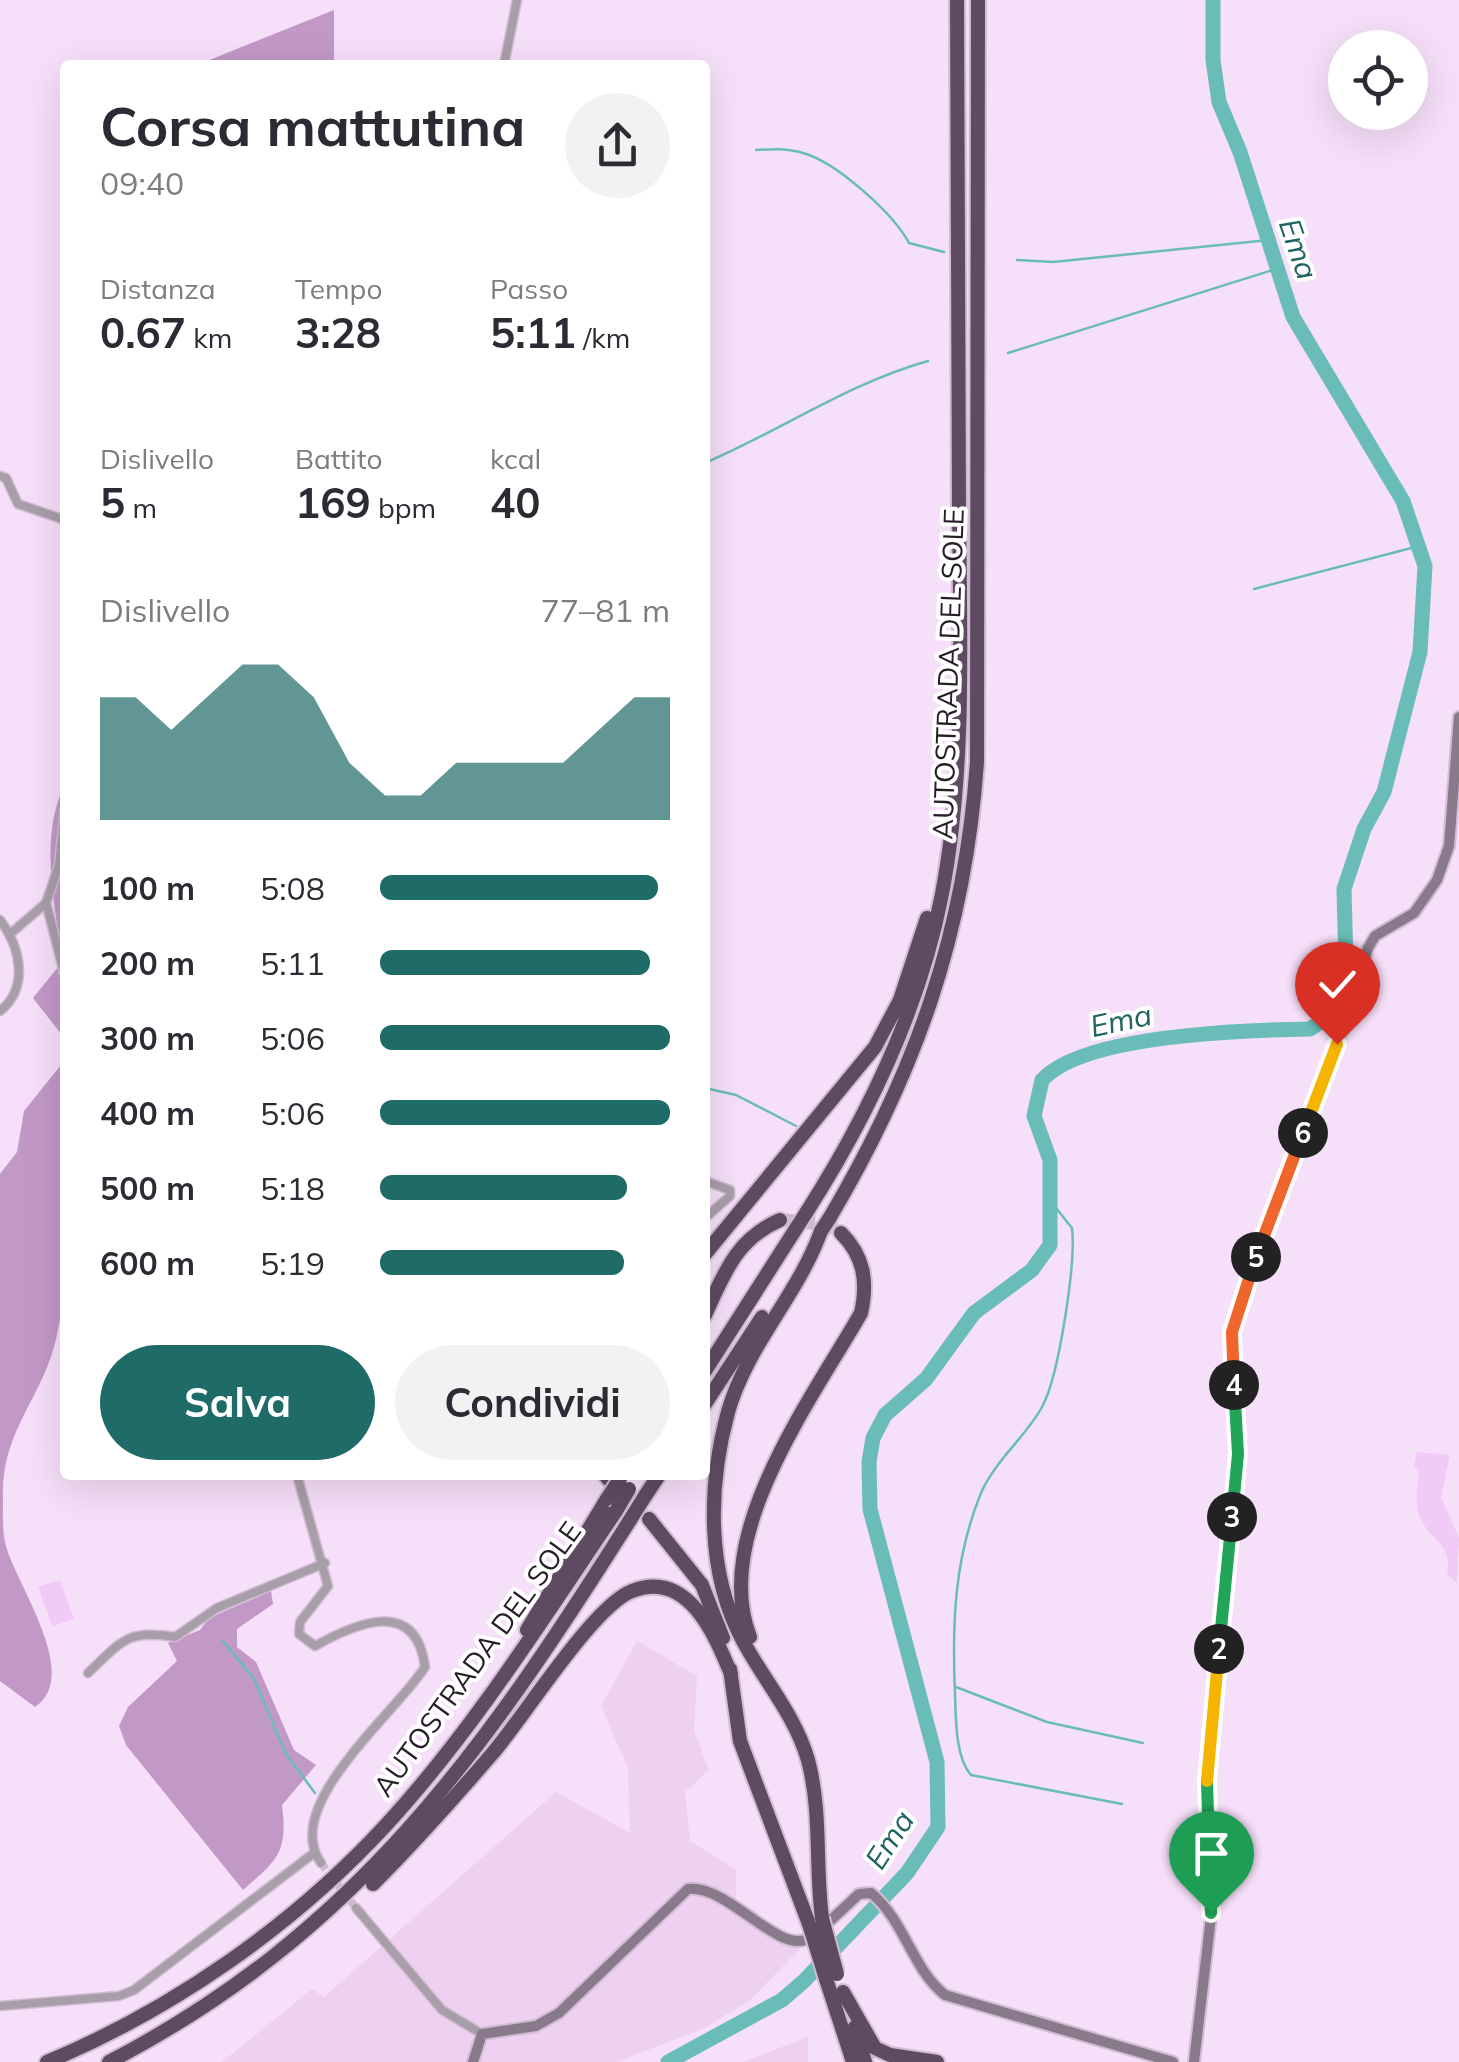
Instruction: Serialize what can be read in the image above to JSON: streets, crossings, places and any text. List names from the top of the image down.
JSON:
{
  "streets": {
    "highway": ["AUTOSTRADA DEL SOLE"]
  },
  "water": ["Ema"],
  "page": {
    "heading": ["Corsa mattutina", "09:40"],
    "stats": [
      ["Distanza", "0.67 km"],
      ["Tempo", "3:28"],
      ["Passo", "5:11 /km"],
      ["Dislivello", "5 m"],
      ["Battito", "169 bpm"],
      ["kcal", "40"]
    ],
    "chart": ["Dislivello", "77–81 m"],
    "list": [
      {
        "name": "100 m",
        "note": "5:08"
      },
      {
        "name": "200 m",
        "note": "5:11"
      },
      {
        "name": "300 m",
        "note": "5:06"
      },
      {
        "name": "400 m",
        "note": "5:06"
      },
      {
        "name": "500 m",
        "note": "5:18"
      },
      {
        "name": "600 m",
        "note": "5:19"
      }
    ],
    "pins": [
      "6",
      "5",
      "4",
      "3",
      "2"
    ],
    "buttons": ["Salva", "Condividi"]
  }
}
